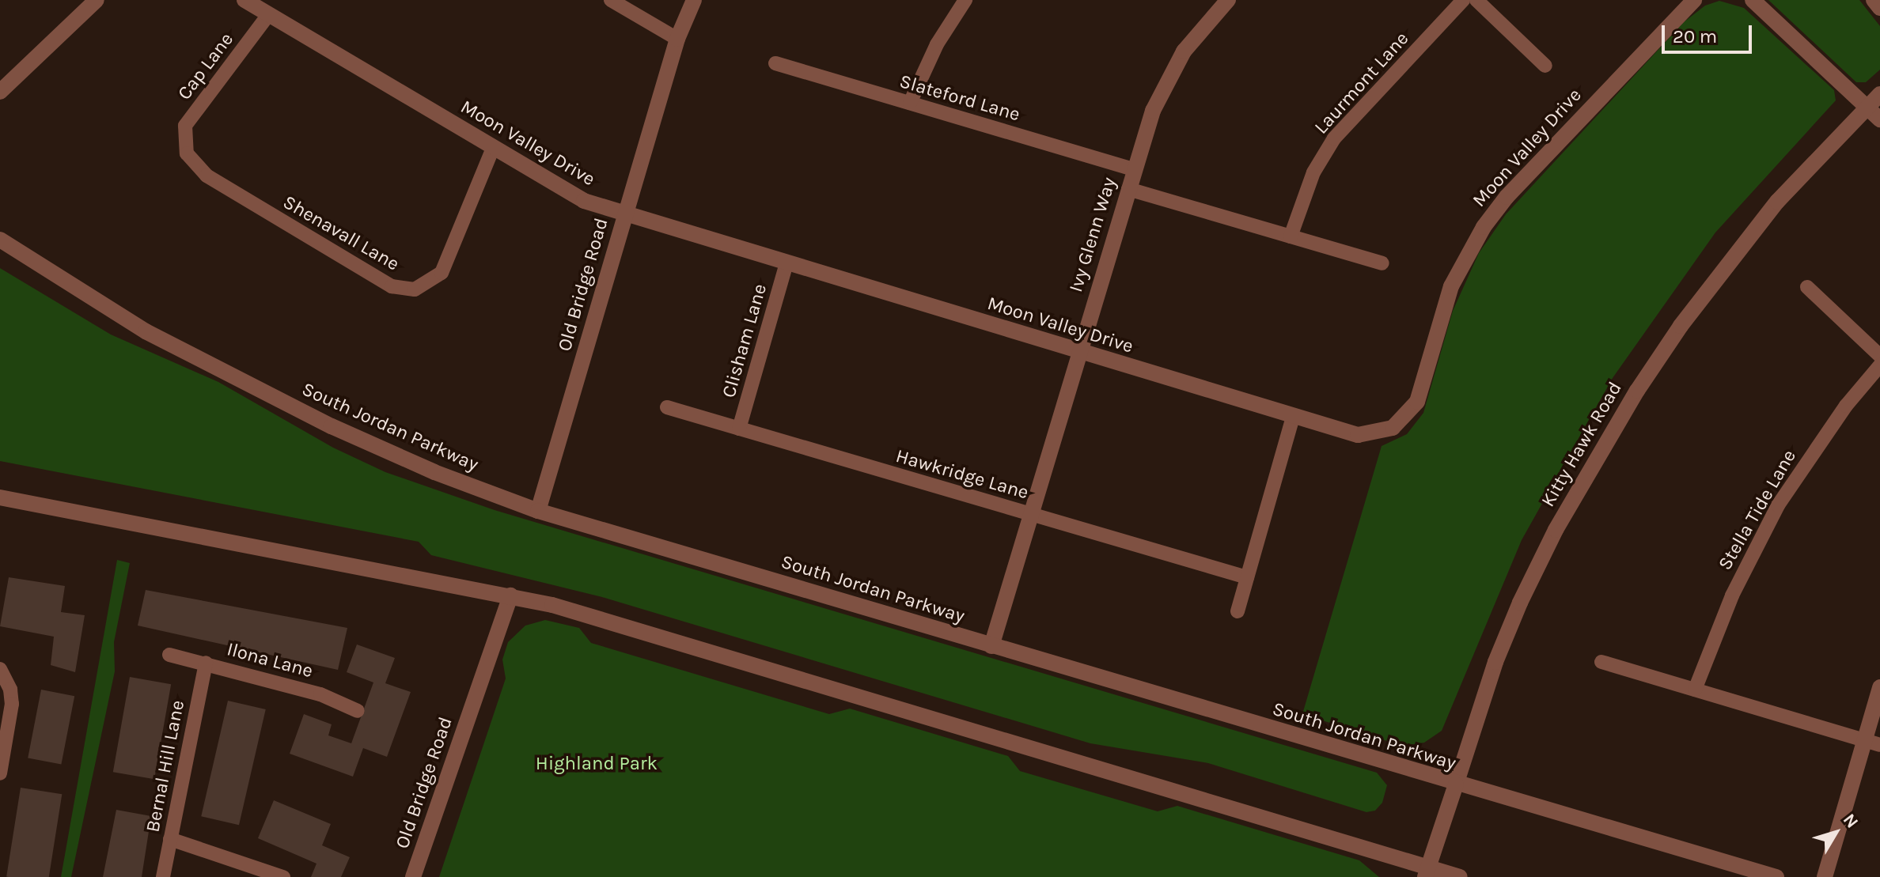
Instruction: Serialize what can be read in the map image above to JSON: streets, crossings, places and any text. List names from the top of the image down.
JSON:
{
  "streets": {
    "street": [
      "Moon Valley Drive",
      "Ivy Glenn Way",
      "Old Bridge Road",
      "South Jordan Parkway",
      "Kitty Hawk Road"
    ],
    "lane": [
      "Cap Lane",
      "Laurmont Lane",
      "Slateford Lane",
      "Shenavall Lane",
      "Clisham Lane",
      "Hawkridge Lane",
      "Stella Tide Lane",
      "Ilona Lane",
      "Bernal Hill Lane"
    ]
  },
  "crossings": [
    ["Cap Lane", "Moon Valley Drive"],
    ["Cap Lane", "Shenavall Lane"],
    ["Slateford Lane", "Ivy Glenn Way"],
    ["Moon Valley Drive", "Shenavall Lane"],
    ["Moon Valley Drive", "Ivy Glenn Way"],
    ["Moon Valley Drive", "Old Bridge Road"],
    ["Moon Valley Drive", "Clisham Lane"],
    ["Ivy Glenn Way", "South Jordan Parkway"],
    ["Ivy Glenn Way", "Hawkridge Lane"],
    ["Old Bridge Road", "South Jordan Parkway"],
    ["Clisham Lane", "Hawkridge Lane"],
    ["South Jordan Parkway", "Kitty Hawk Road"],
    ["Ilona Lane", "Bernal Hill Lane"]
  ],
  "parks": ["Highland Park"],
  "scale_bar": "20 m",
  "north": "top right"
}
